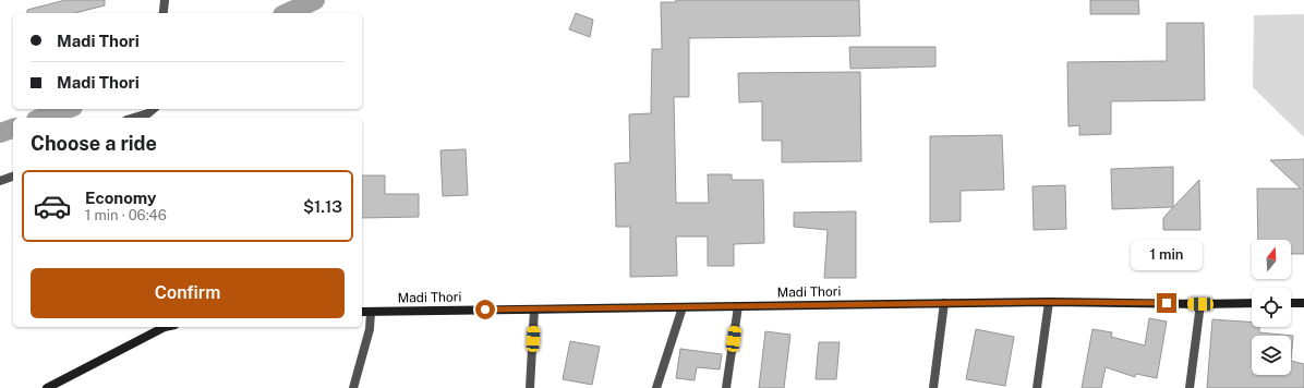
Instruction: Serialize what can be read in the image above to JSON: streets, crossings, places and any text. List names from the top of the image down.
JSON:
{
  "streets": {
    "main road": ["Madi Thori"]
  },
  "north": "top",
  "page": {
    "banner": ["Madi Thori", "Madi Thori"],
    "heading": "Choose a ride",
    "list": [
      {
        "name": "Economy",
        "note": "1 min · 06:46",
        "value": "$1.13"
      }
    ],
    "bubble": "1 min",
    "buttons": "Confirm"
  }
}
